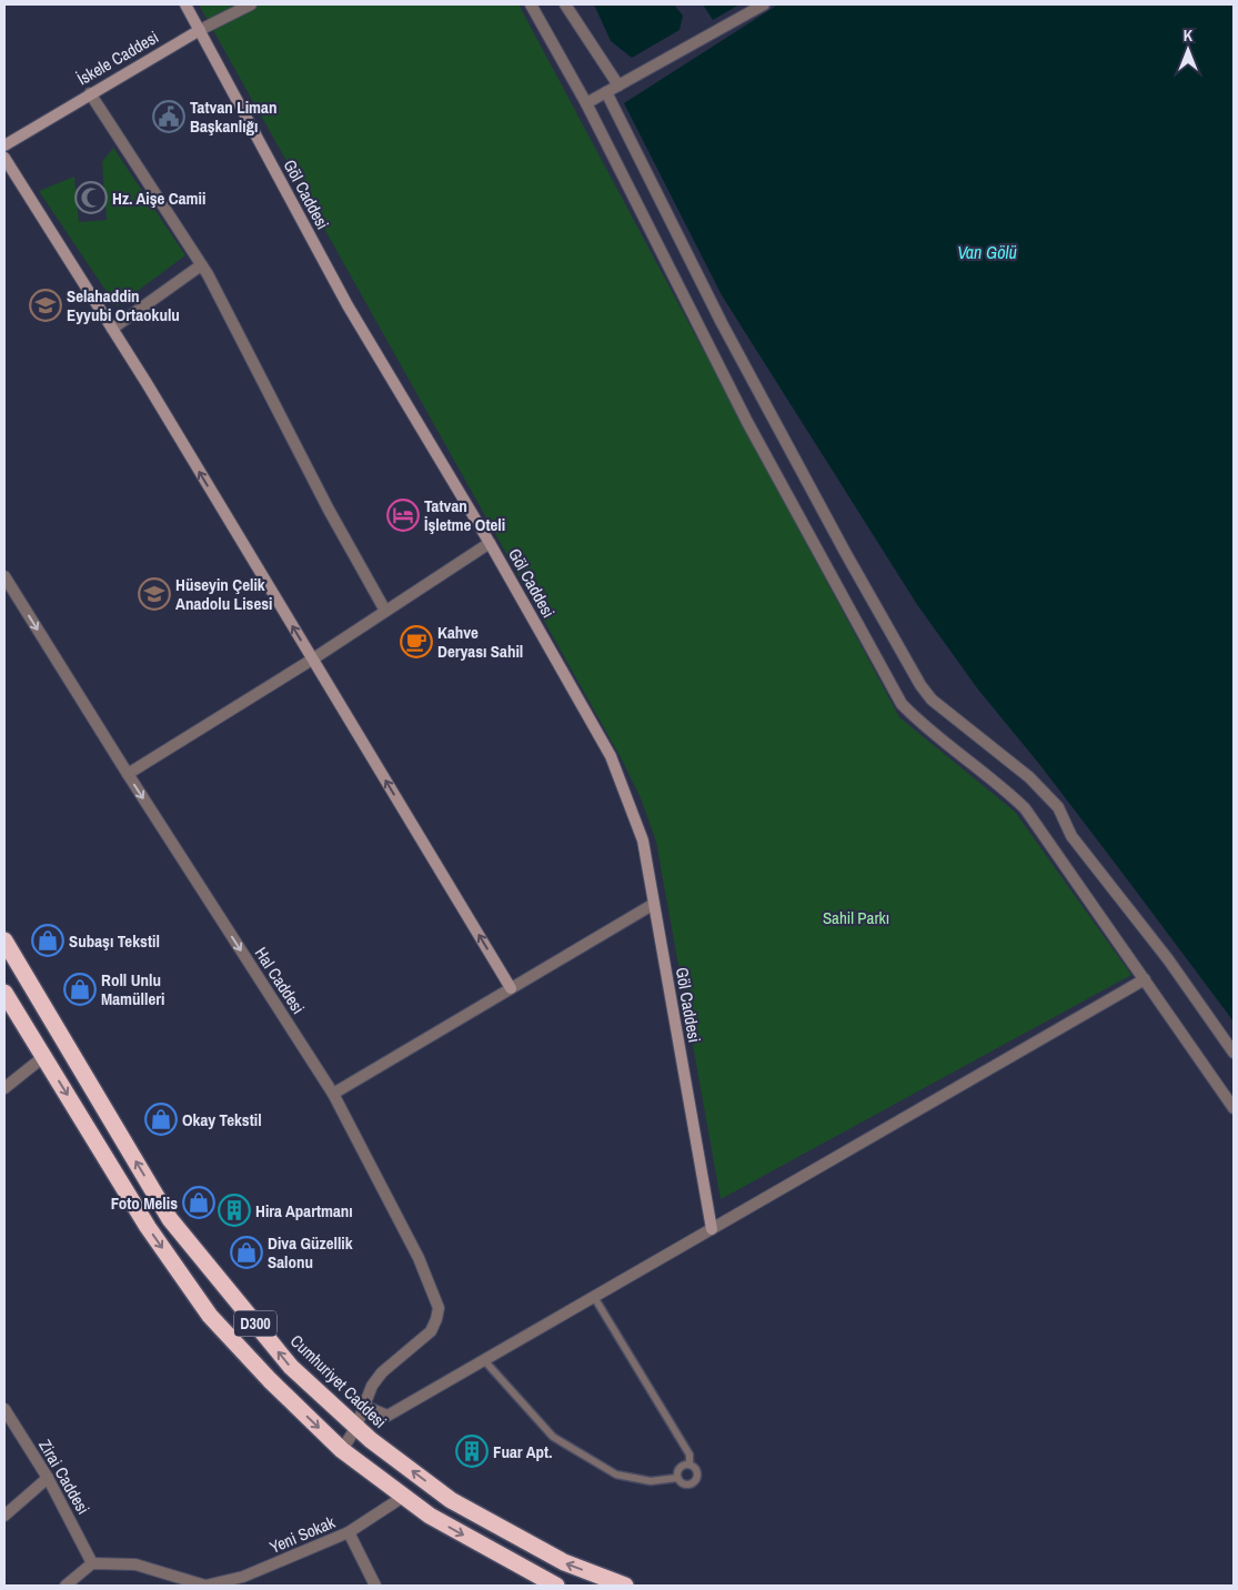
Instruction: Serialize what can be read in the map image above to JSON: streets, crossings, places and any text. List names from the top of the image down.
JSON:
{
  "streets": {
    "highway": ["D300", "Cumhuriyet Caddesi"],
    "street": [
      "İskele Caddesi",
      "Göl Caddesi",
      "Hal Caddesi",
      "Zirai Caddesi",
      "Yeni Sokak"
    ]
  },
  "crossings": [
    ["İskele Caddesi", "Göl Caddesi"],
    ["Hal Caddesi", "D300"],
    ["Hal Caddesi", "Cumhuriyet Caddesi"],
    ["D300", "Yeni Sokak"],
    ["Zirai Caddesi", "Yeni Sokak"]
  ],
  "one_way": ["Hal Caddesi"],
  "water": ["Van Gölü"],
  "parks": ["Sahil Parkı"],
  "places": {
    "public building": ["Tatvan Liman Başkanlığı"],
    "mosque": ["Hz. Aişe Camii"],
    "school or university": ["Selahaddin Eyyubi Ortaokulu", "Hüseyin Çelik Anadolu Lisesi"],
    "hotel": ["Tatvan İşletme Oteli"],
    "cafe": ["Kahve Deryası Sahil"],
    "shop": [
      "Subaşı Tekstil",
      "Roll Unlu Mamülleri",
      "Okay Tekstil",
      "Foto Melis",
      "Diva Güzellik Salonu"
    ],
    "building": ["Hira Apartmanı", "Fuar Apt."]
  },
  "north": "top"
}
